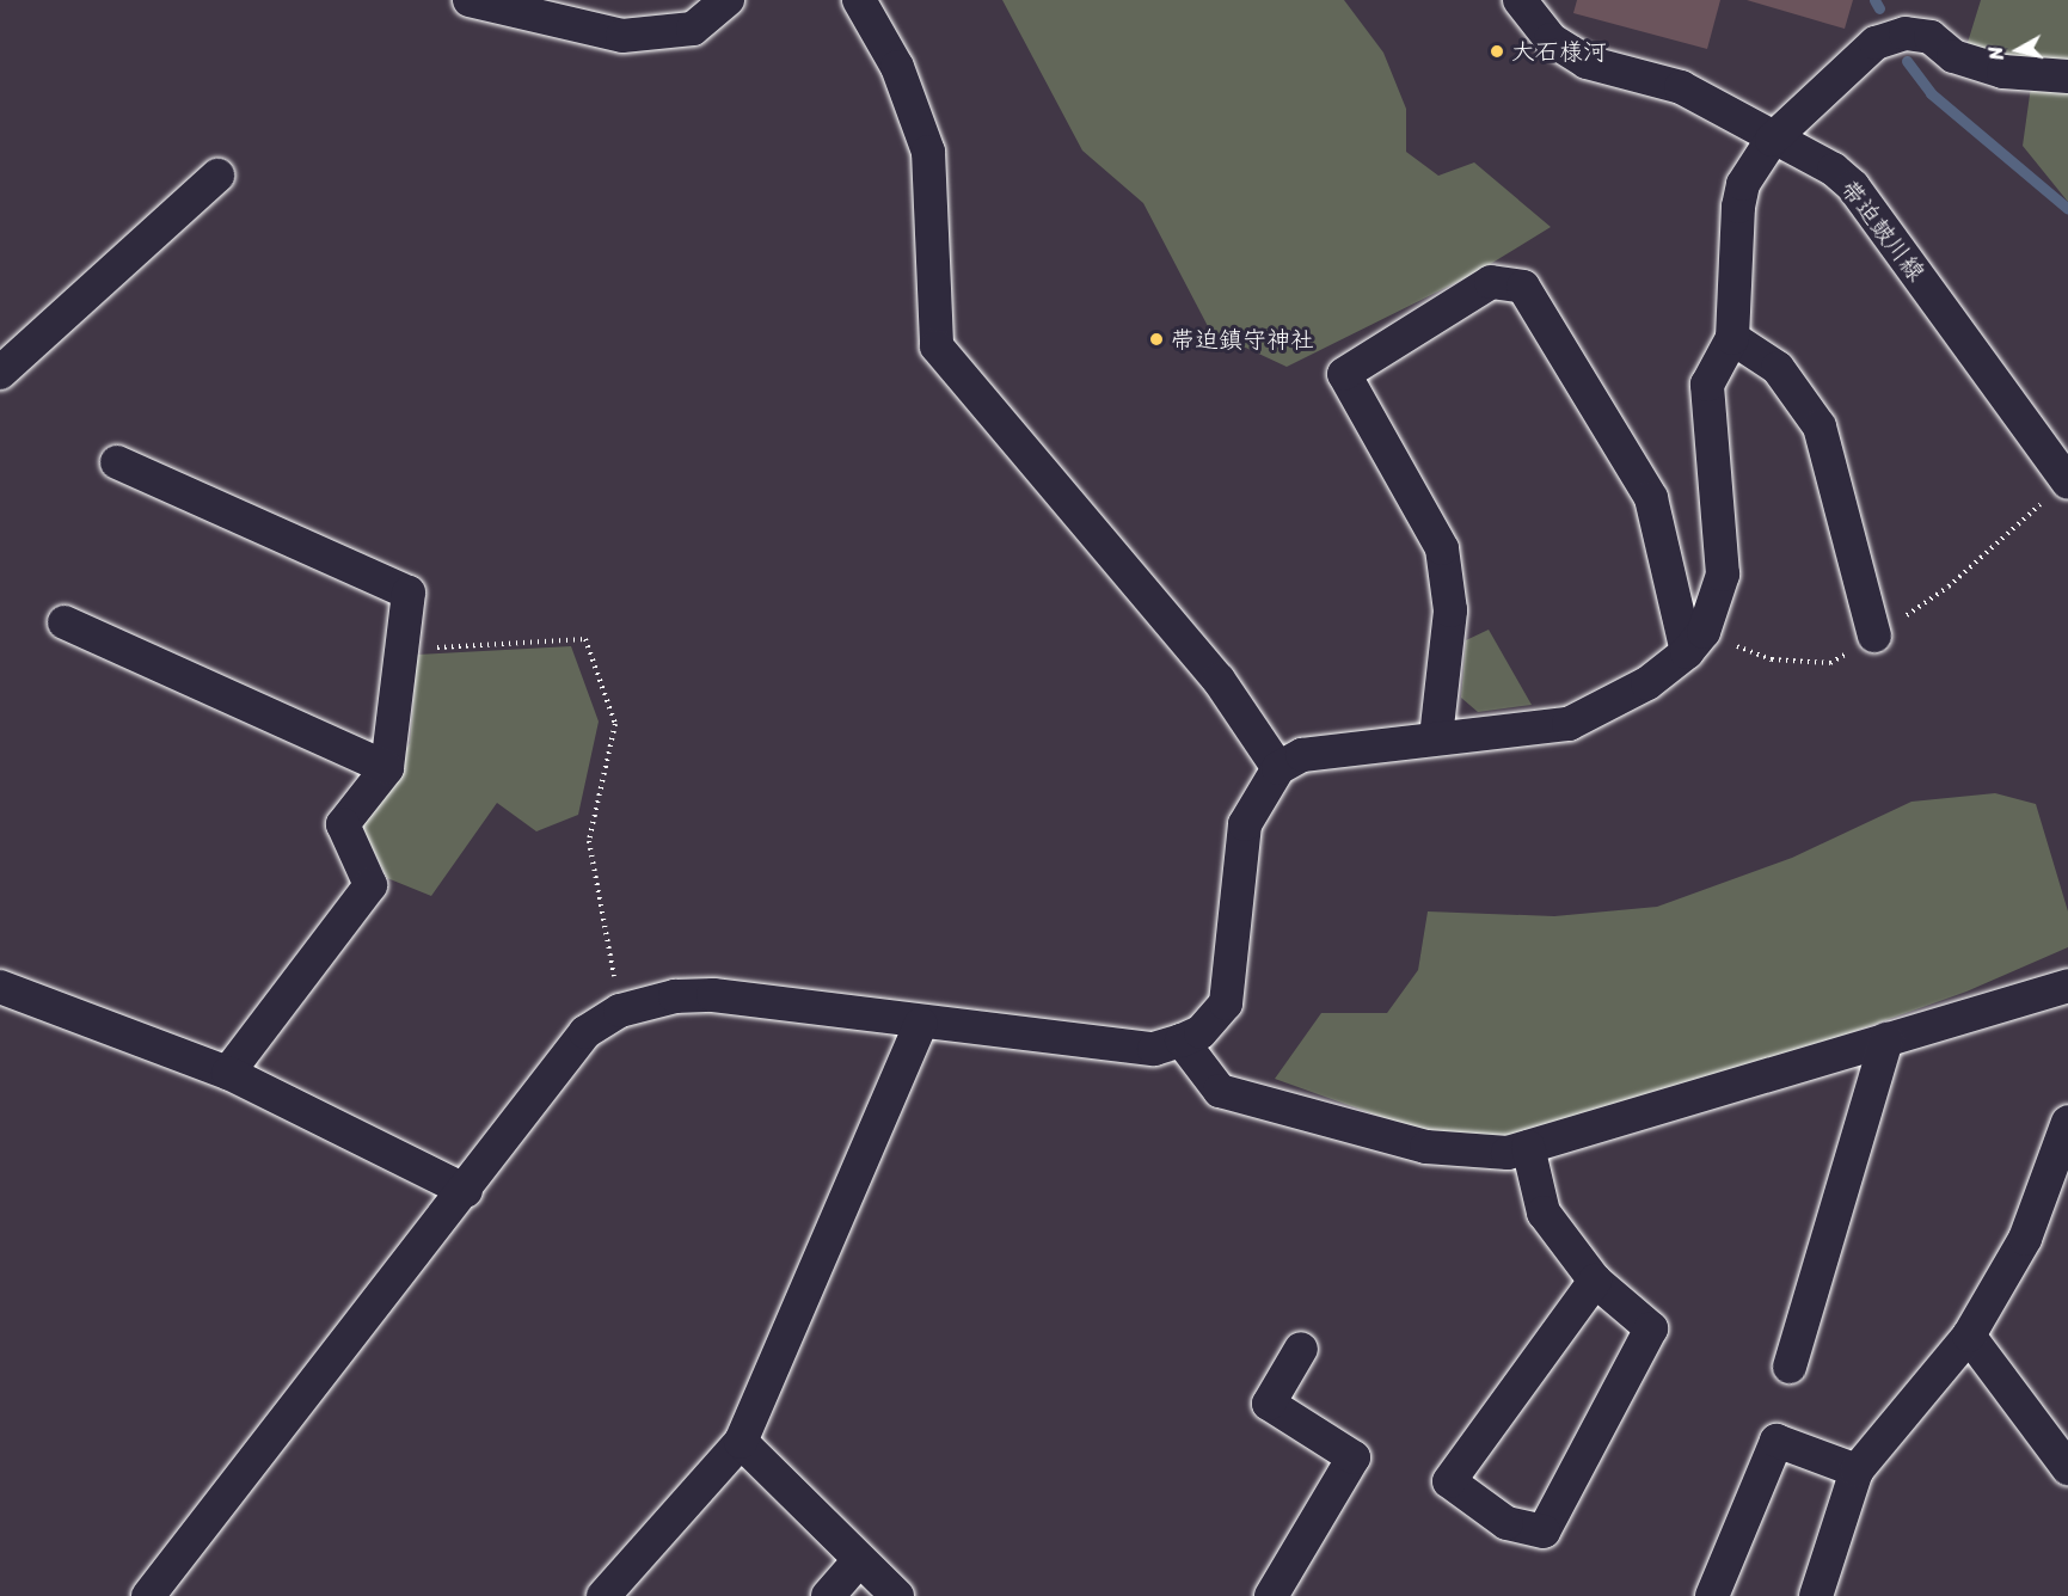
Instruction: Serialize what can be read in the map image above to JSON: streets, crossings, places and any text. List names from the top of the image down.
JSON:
{
  "streets": {
    "street": ["帯迫皷川線"]
  },
  "places": ["大石様河", "帯迫鎮守神社"],
  "north": "left"
}
